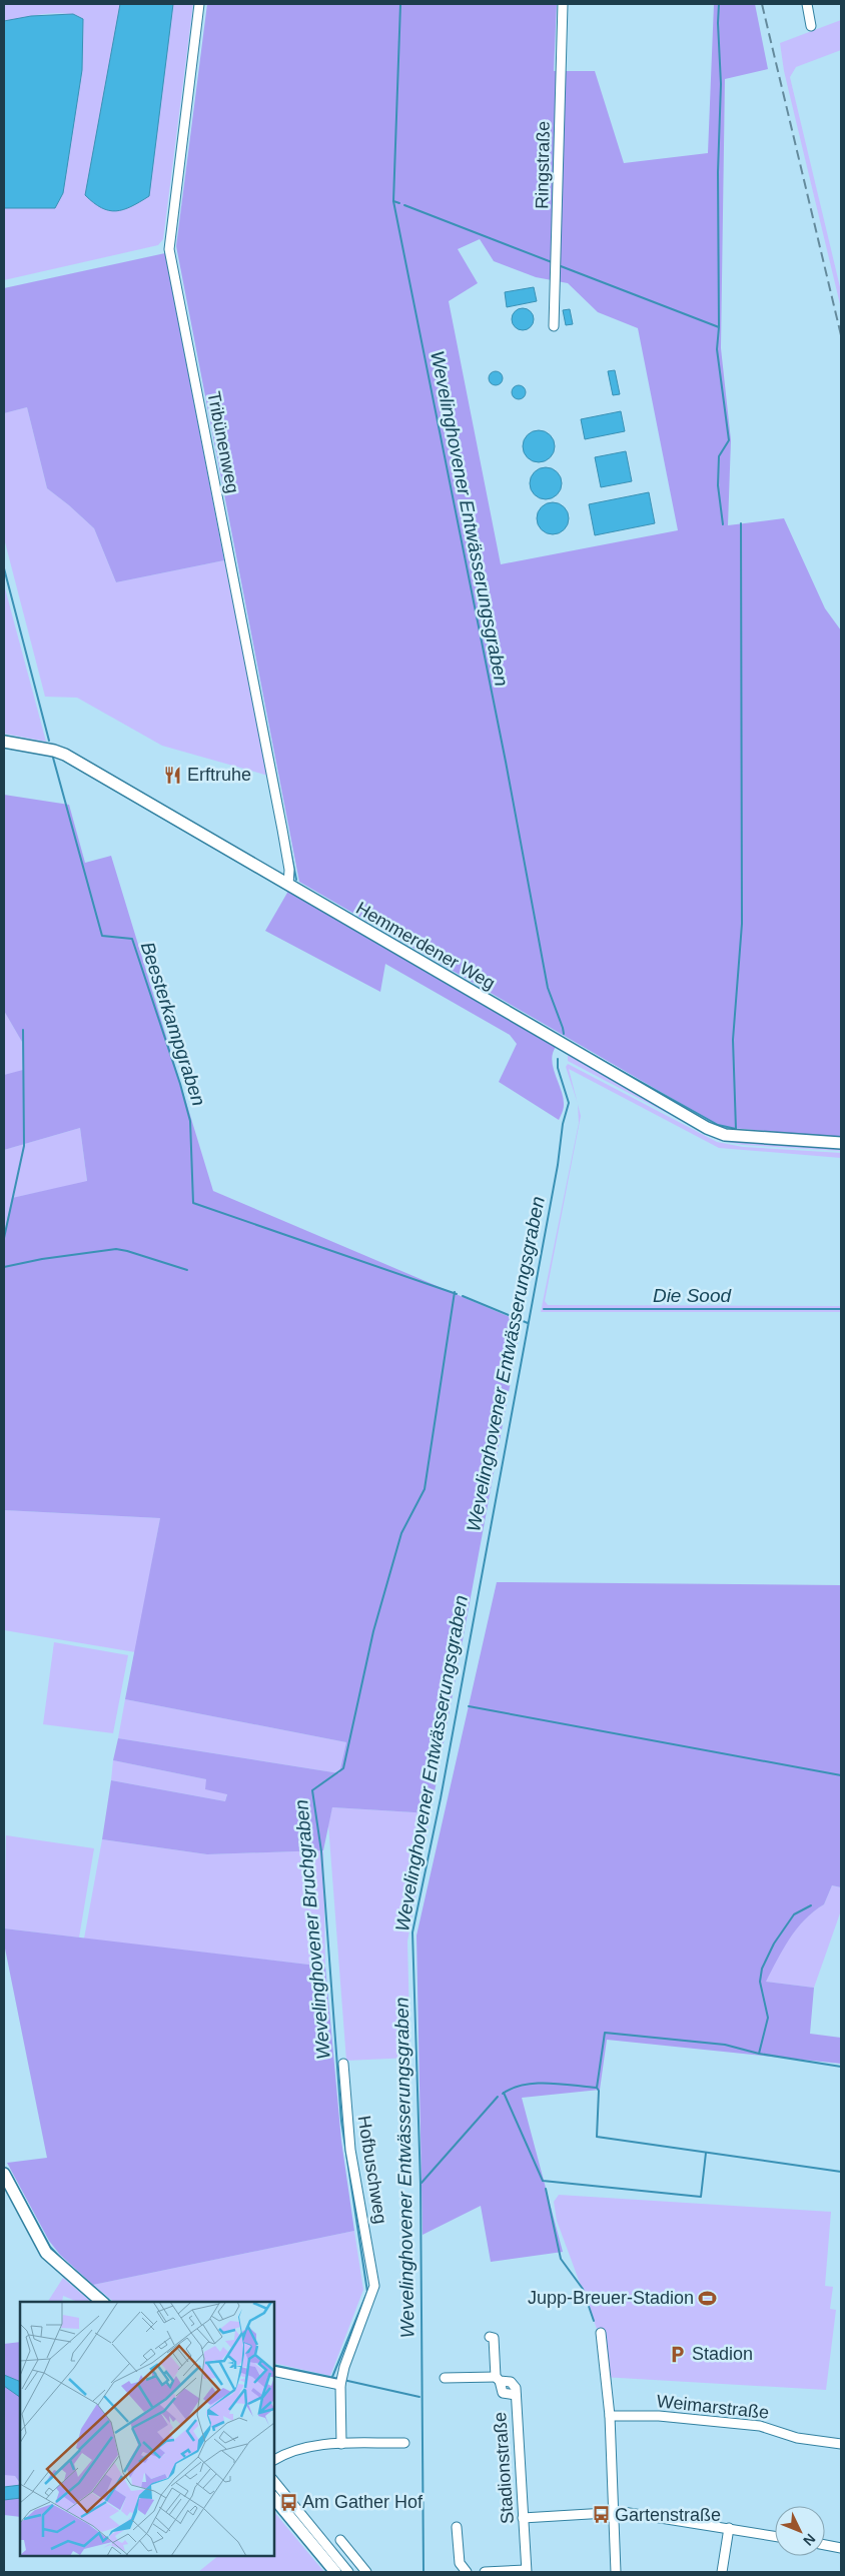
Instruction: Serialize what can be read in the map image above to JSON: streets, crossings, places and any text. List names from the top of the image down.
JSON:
{
  "streets": {
    "main road": ["Hemmerdener Weg"],
    "street": [
      "Ringstraße",
      "Tribünenweg",
      "Hofbuschweg",
      "Weimarstraße",
      "Stadionstraße"
    ]
  },
  "crossings": [
    ["Tribünenweg", "Hemmerdener Weg"]
  ],
  "water": [
    "Wevelinghovener Entwässerungsgraben",
    "Beesterkampgraben",
    "Die Sood",
    "Wevelinghovener Bruchgraben"
  ],
  "places": {
    "restaurant": ["Erftruhe"],
    "sports": ["Jupp-Breuer-Stadion"],
    "parking": ["Stadion"],
    "bus stop": ["Am Gather Hof", "Gartenstraße"]
  },
  "north": "bottom right"
}
